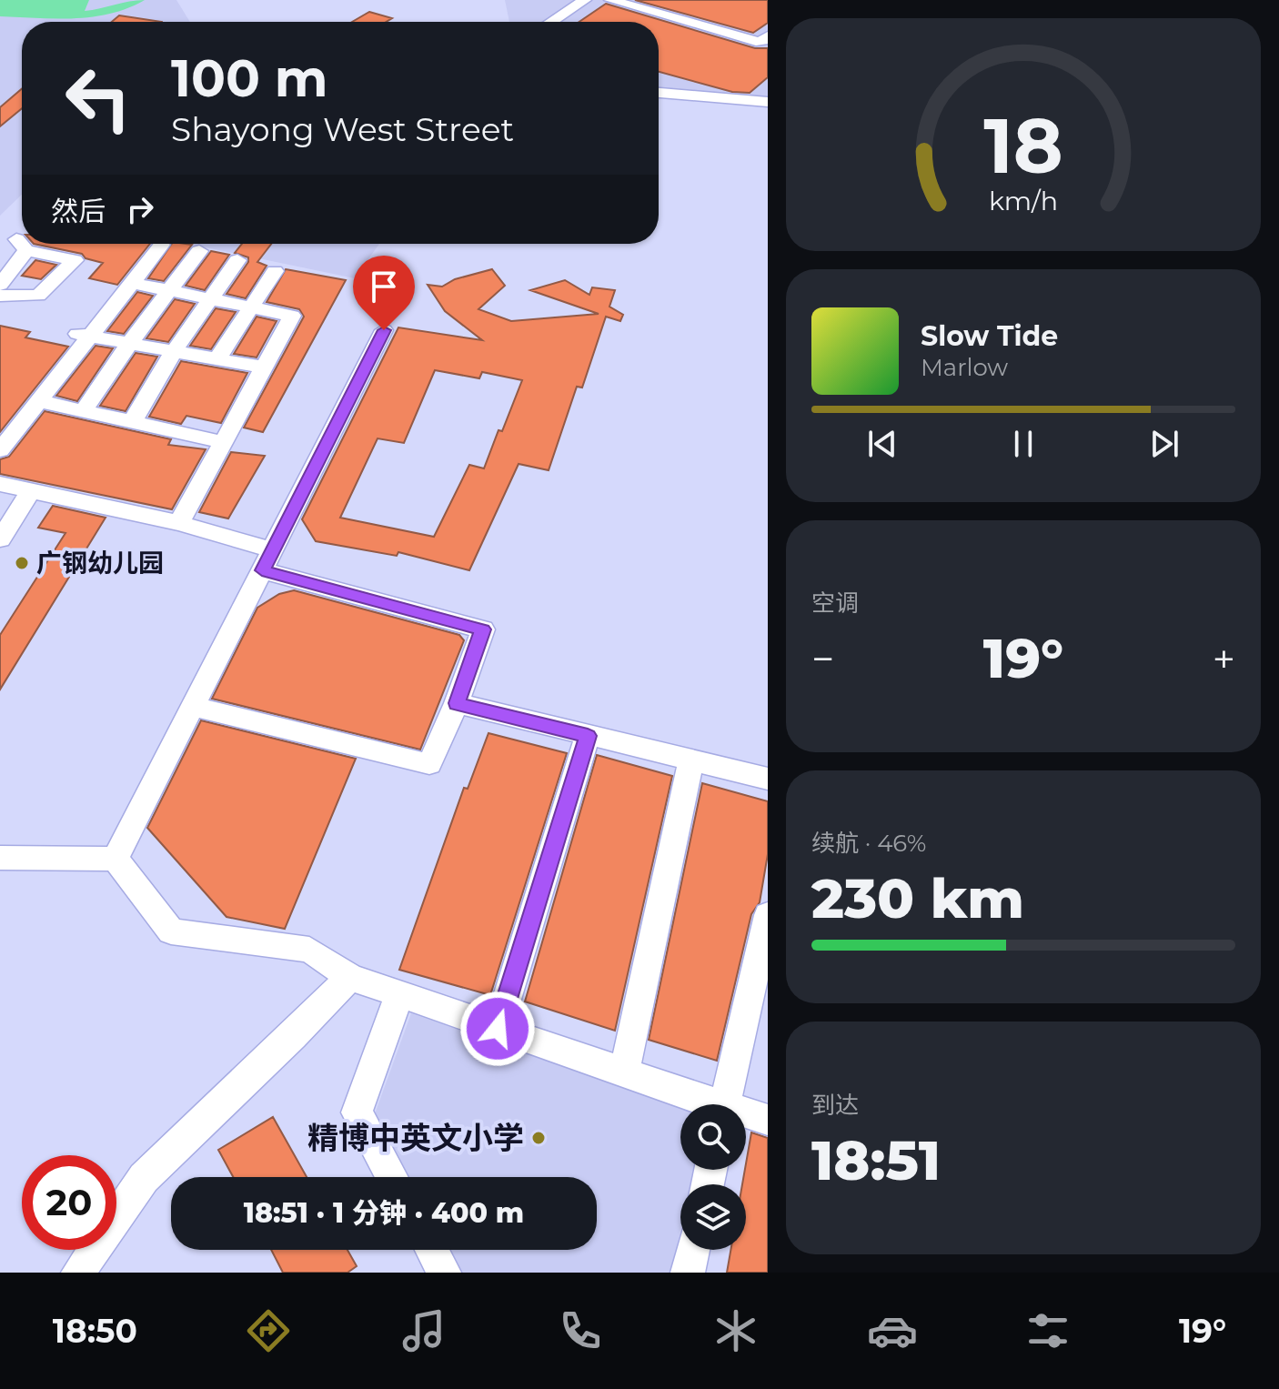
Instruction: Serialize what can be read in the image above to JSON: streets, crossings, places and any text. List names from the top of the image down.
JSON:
{
  "places": ["广钢幼儿园", "精博中英文小学"],
  "page": {
    "turn": ["100 m", "Shayong West Street"],
    "then": "然后",
    "song": ["Slow Tide", "Marlow"],
    "tile": [
      "空调",
      ["续航 · 46%", "230 km"],
      ["到达", "18:51"]
    ],
    "heat": ["−", "19°", "+"],
    "limit": "20",
    "trip": "18:51 · 1 分钟 · 400 m",
    "tabs": ["18:50", "19°"],
    "gauge": ["18", "km/h"]
  }
}
